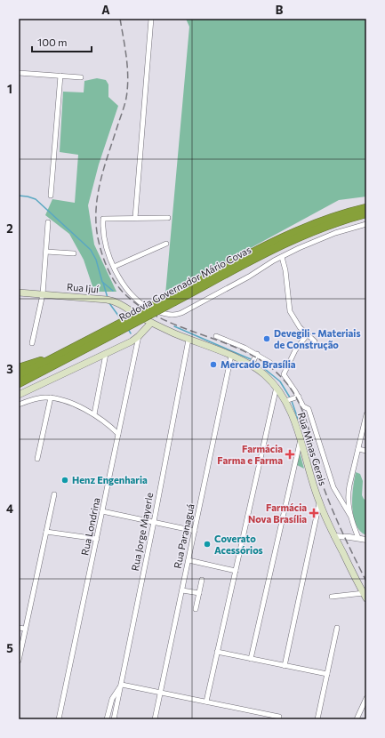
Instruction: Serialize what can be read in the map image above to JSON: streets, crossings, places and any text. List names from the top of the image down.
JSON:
{
  "streets": {
    "highway": ["Rodovia Governador Mário Covas"],
    "main road": ["Rua Ijuí", "Rua Minas Gerais"],
    "street": ["Rua Londrina", "Rua Jorge Mayerle", "Rua Paranaguá"]
  },
  "crossings": [
    ["Rua Ijuí", "Rua Minas Gerais"],
    ["Rua Minas Gerais", "Rua Jorge Mayerle"],
    ["Rua Minas Gerais", "Rua Paranaguá"]
  ],
  "places": {
    "other": [
      "Devegili - Materiais de Construção",
      "Mercado Brasília",
      "Henz Engenharia",
      "Coverato Acessórios"
    ],
    "health": ["Farmácia Farma e Farma", "Farmácia Nova Brasília"]
  },
  "scale_bar": "100 m",
  "grid": {
    "columns": ["A", "B"],
    "rows": [
      "1",
      "2",
      "3",
      "4",
      "5"
    ]
  }
}
